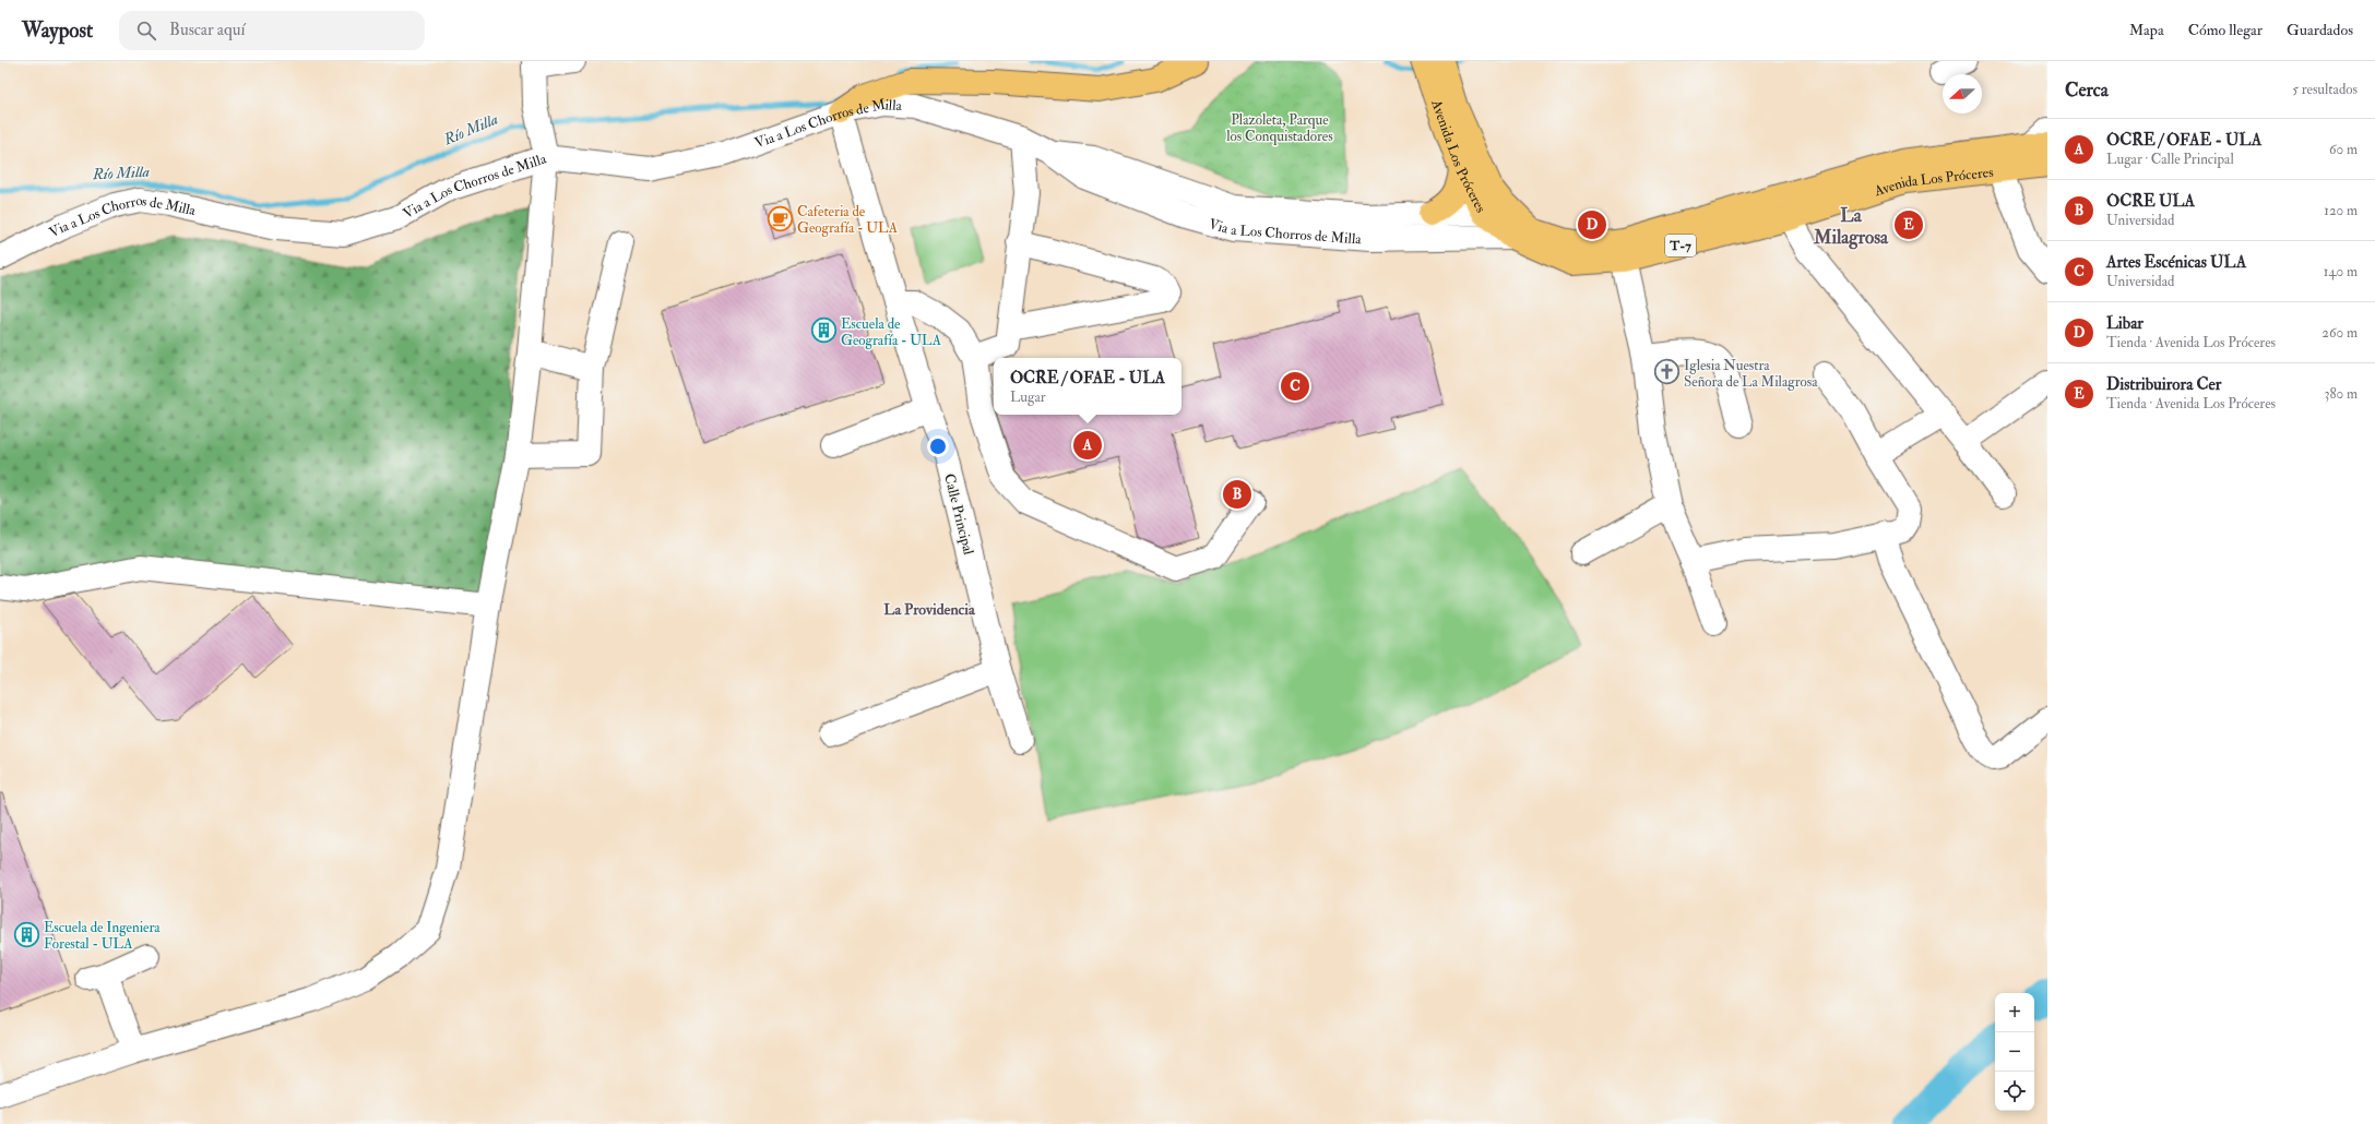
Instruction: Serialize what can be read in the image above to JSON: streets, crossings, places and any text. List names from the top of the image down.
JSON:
{
  "streets": {
    "highway": ["Avenida Los Próceres", "T-7"],
    "street": ["Via a Los Chorros de Milla", "Calle Principal"]
  },
  "crossings": [
    ["Via a Los Chorros de Milla", "Avenida Los Próceres"],
    ["Via a Los Chorros de Milla", "Calle Principal"]
  ],
  "districts": ["La Milagrosa", "La Providencia"],
  "water": ["Río Milla"],
  "parks": ["Plazoleta, Parque los Conquistadores"],
  "places": {
    "cafe": ["Cafeteria de Geografía - ULA"],
    "building": ["Escuela de Geografía - ULA", "Escuela de Ingeniera Forestal - ULA"],
    "church": ["Iglesia Nuestra Señora de La Milagrosa"]
  },
  "north": "left",
  "page": {
    "header": "Waypost",
    "search": "Buscar aquí",
    "nav": ["Mapa", "Cómo llegar", "Guardados"],
    "heading": ["Cerca", "5 resultados"],
    "list": [
      {
        "mark": "A",
        "name": "OCRE / OFAE - ULA",
        "note": "Lugar · Calle Principal",
        "value": "60 m"
      },
      {
        "mark": "B",
        "name": "OCRE ULA",
        "note": "Universidad",
        "value": "120 m"
      },
      {
        "mark": "C",
        "name": "Artes Escénicas ULA",
        "note": "Universidad",
        "value": "140 m"
      },
      {
        "mark": "D",
        "name": "Libar",
        "note": "Tienda · Avenida Los Próceres",
        "value": "260 m"
      },
      {
        "mark": "E",
        "name": "Distribuirora Cer",
        "note": "Tienda · Avenida Los Próceres",
        "value": "380 m"
      }
    ],
    "pins": [
      "D",
      "E",
      "C",
      "A",
      "B"
    ],
    "popup": ["OCRE / OFAE - ULA", "Lugar"],
    "map_buttons": ["+", "−"]
  }
}
